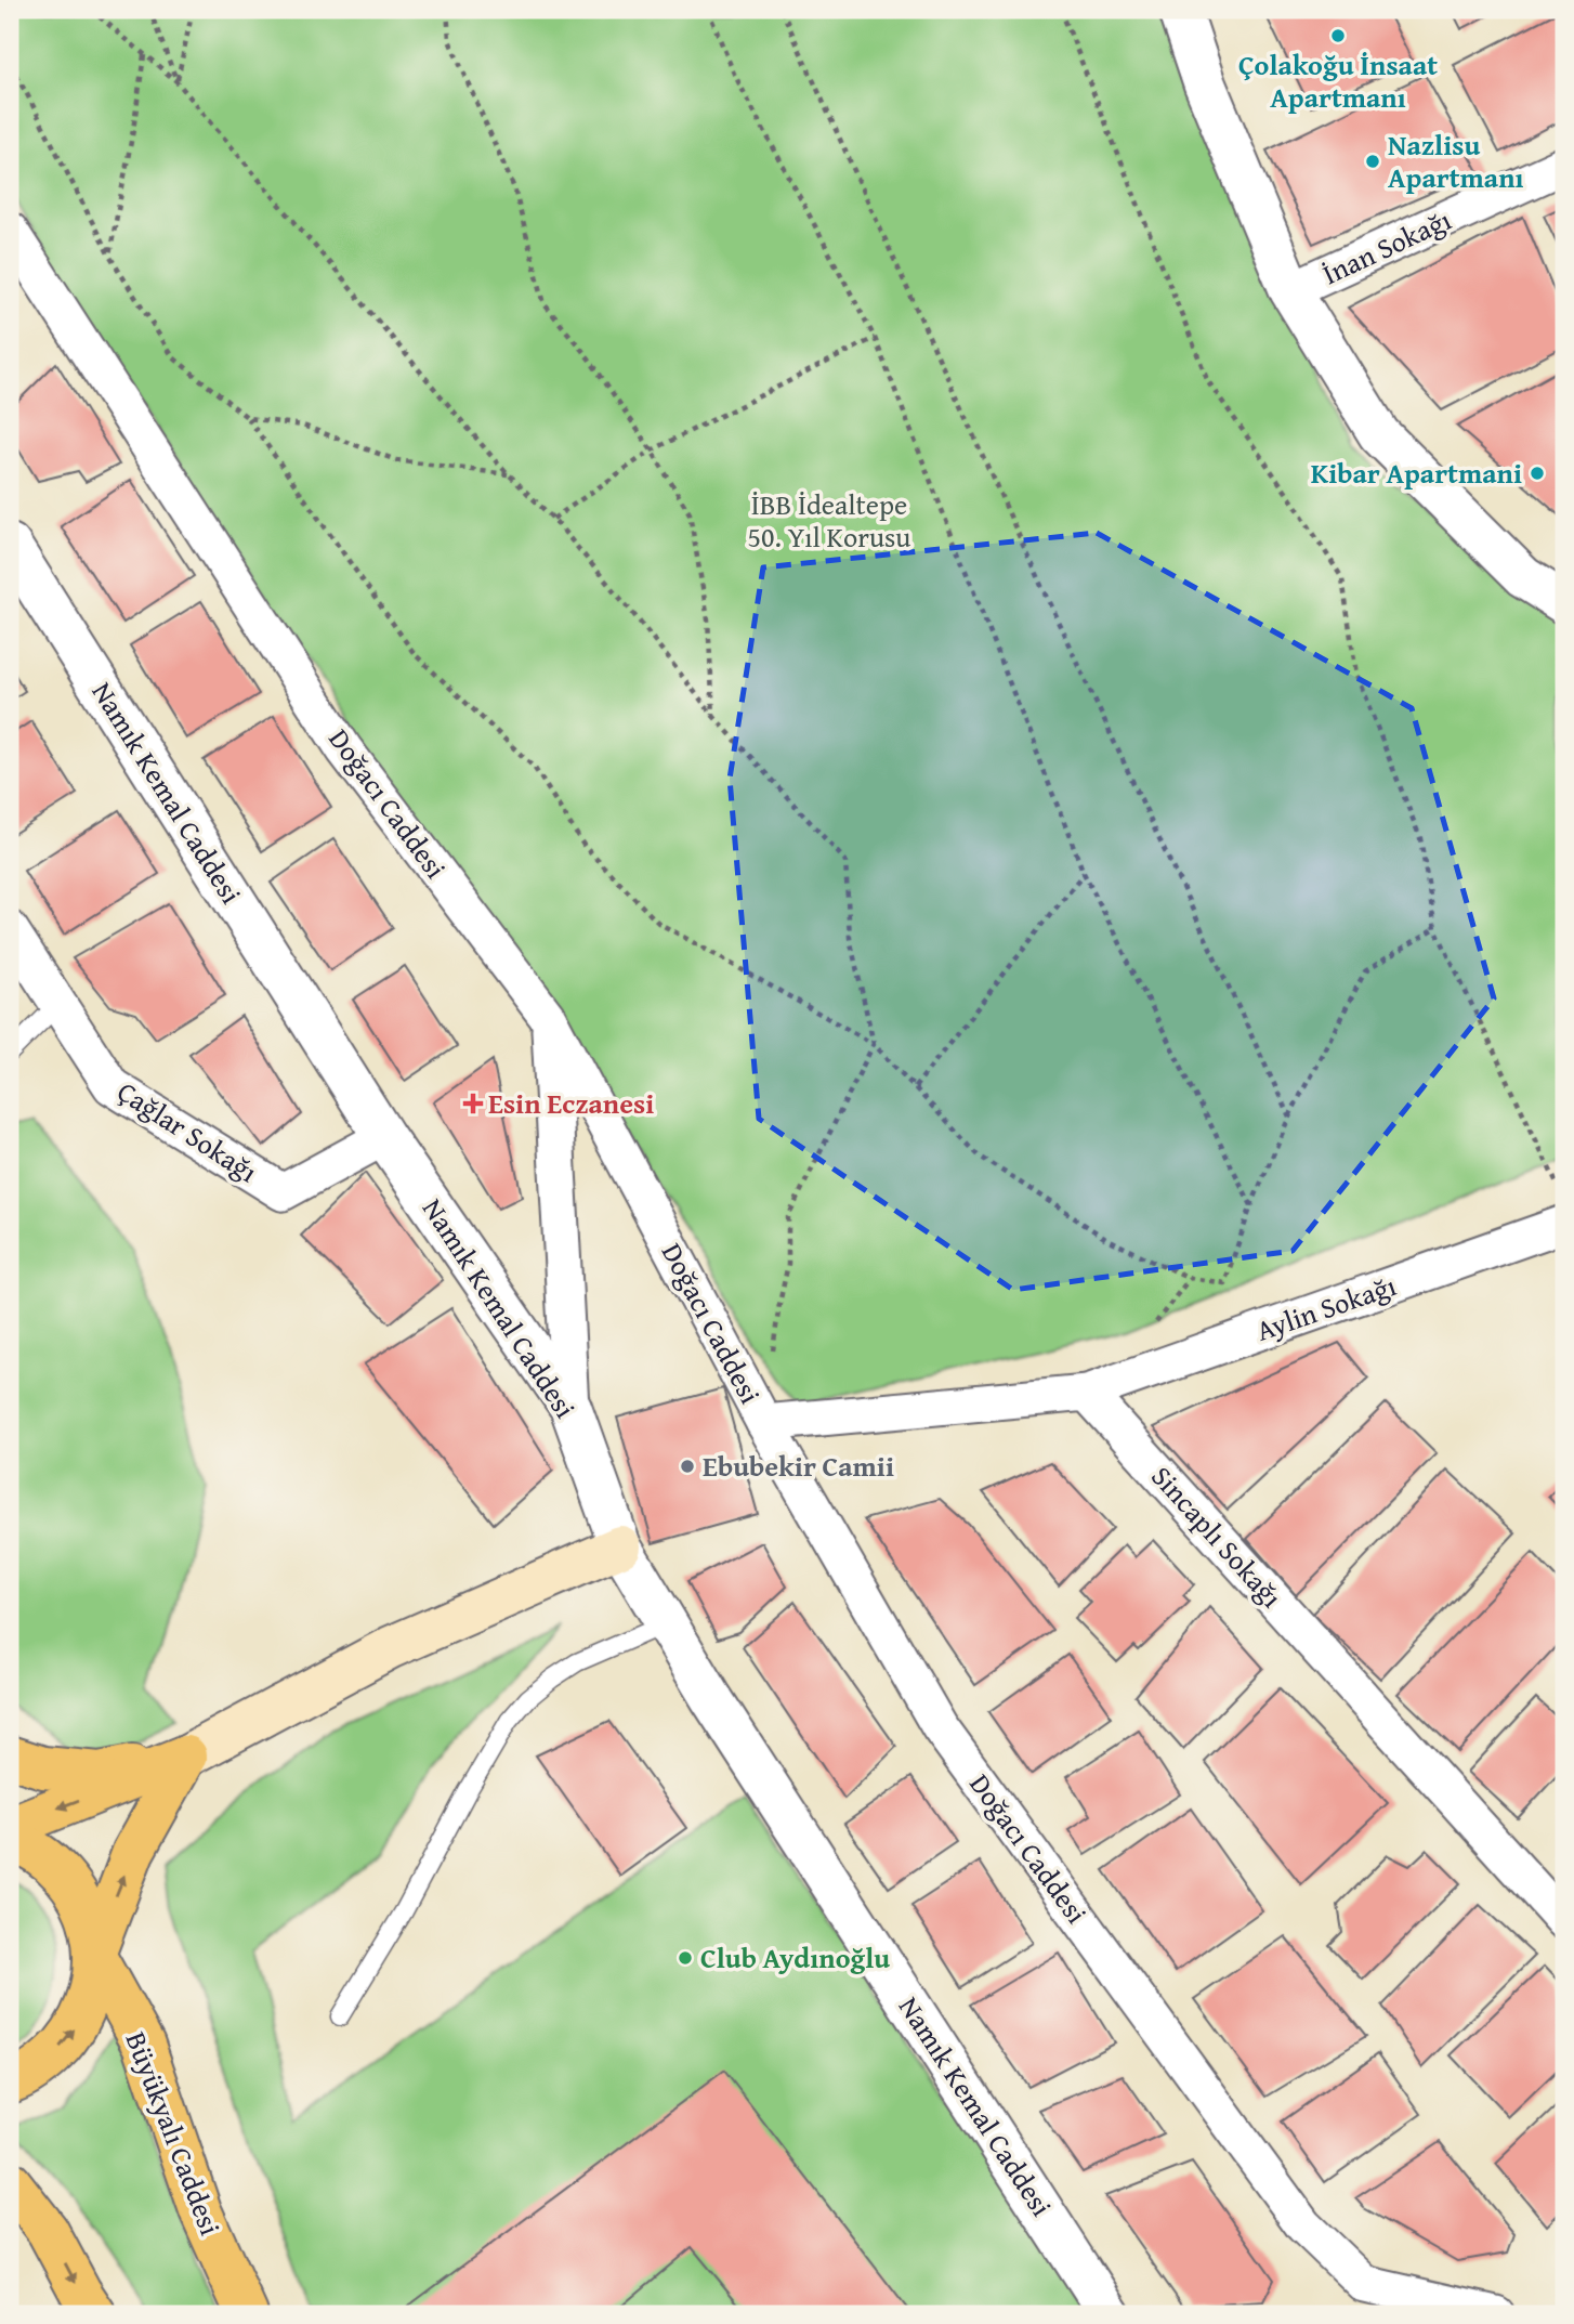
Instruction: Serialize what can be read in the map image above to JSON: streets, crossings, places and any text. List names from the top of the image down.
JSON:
{
  "streets": {
    "highway": ["Büyükyalı Caddesi"],
    "street": [
      "İnan Sokağı",
      "Namık Kemal Caddesi",
      "Doğacı Caddesi",
      "Çağlar Sokağı",
      "Aylin Sokağı",
      "Sincaplı Sokağı"
    ]
  },
  "crossings": [
    ["Namık Kemal Caddesi", "Çağlar Sokağı"],
    ["Aylin Sokağı", "Sincaplı Sokağı"]
  ],
  "parks": ["İBB İdealtepe 50. Yıl Korusu"],
  "places": {
    "other": [
      "Çolakoğu İnsaat Apartmanı",
      "Nazlisu Apartmanı",
      "Kibar Apartmani",
      "Ebubekir Camii",
      "Club Aydınoğlu"
    ],
    "health": ["Esin Eczanesi"]
  }
}
